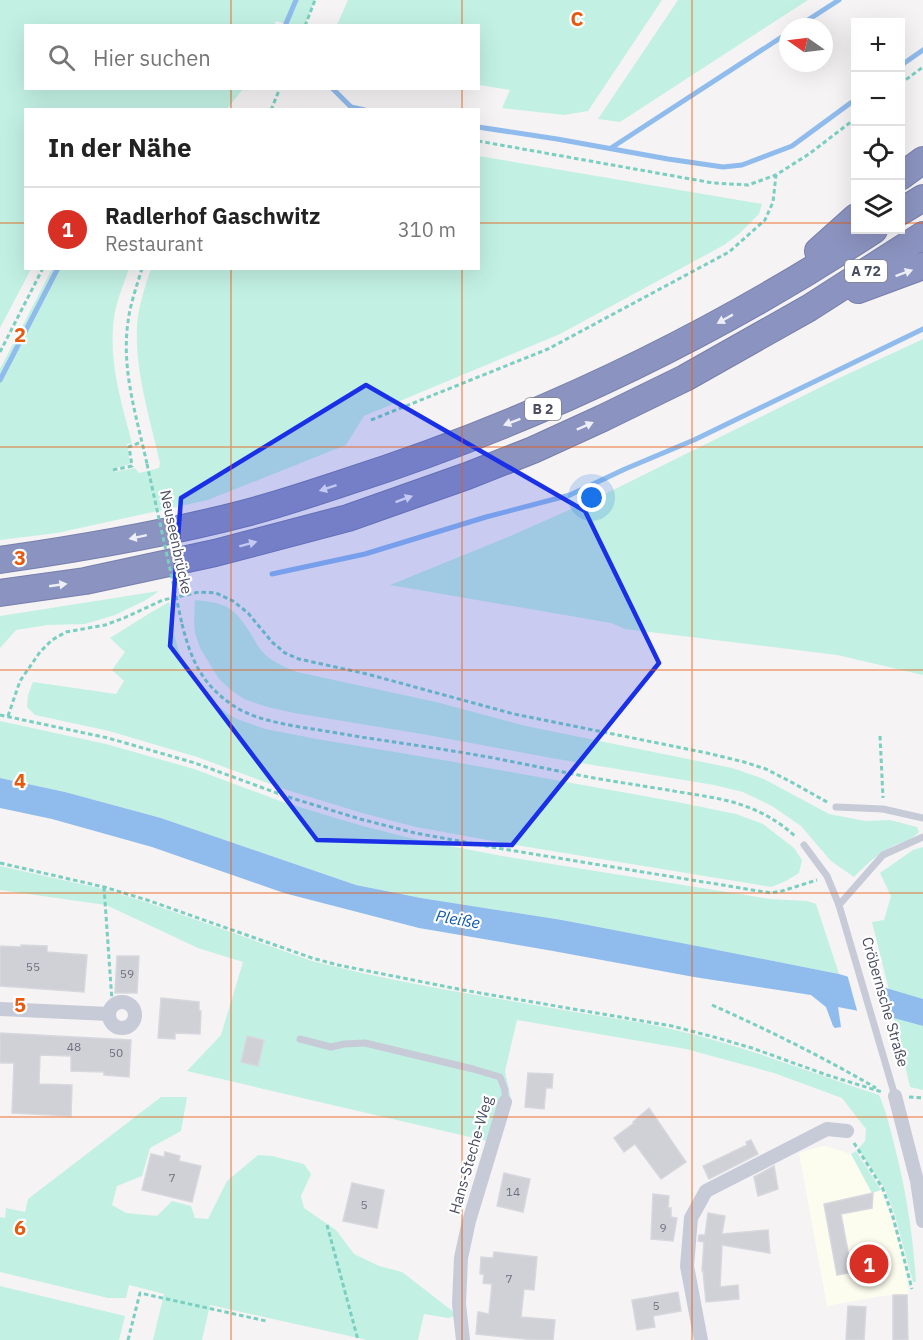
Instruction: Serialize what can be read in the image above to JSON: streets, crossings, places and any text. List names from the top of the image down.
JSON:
{
  "streets": {
    "highway": ["A 72", "B 2"],
    "street": ["Cröbernsche Straße", "Hans-Steche-Weg"],
    "path": ["Neuseenbrücke"]
  },
  "crossings": [
    ["A 72", "B 2"],
    ["Neuseenbrücke", "Cröbernsche Straße"]
  ],
  "water": ["Pleiße"],
  "house_numbers": [
    "55",
    "59",
    "48",
    "50",
    "7",
    "14",
    "5",
    "9",
    "7",
    "5"
  ],
  "north": "left",
  "page": {
    "map_buttons": ["+", "−"],
    "search": "Hier suchen",
    "heading": "In der Nähe",
    "list": [
      {
        "mark": "1",
        "name": "Radlerhof Gaschwitz",
        "note": "Restaurant",
        "value": "310 m"
      }
    ],
    "pins": "1"
  },
  "grid": {
    "columns": ["C"],
    "rows": [
      "2",
      "3",
      "4",
      "5",
      "6"
    ]
  }
}
